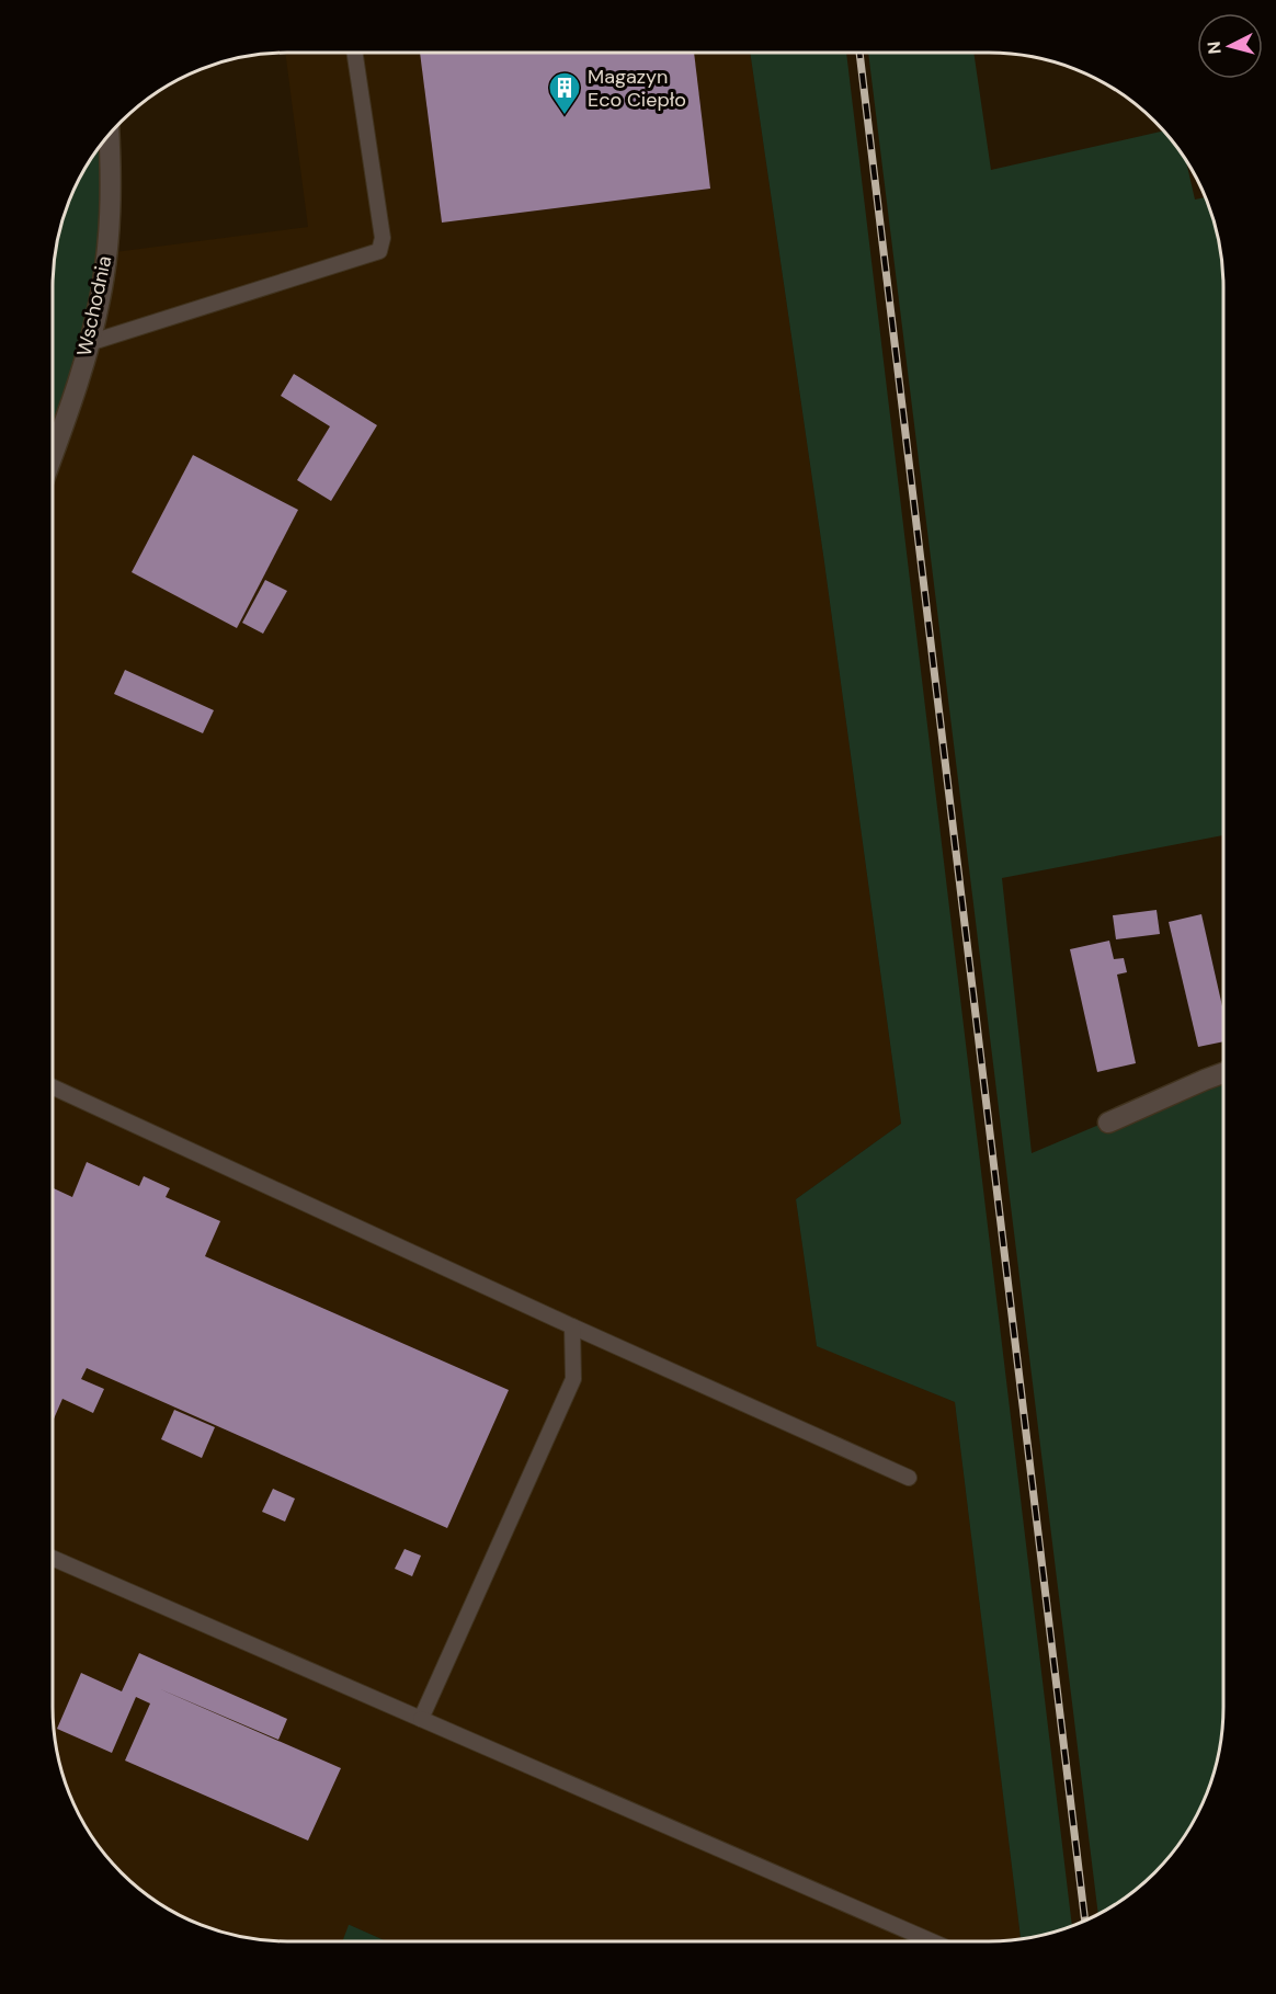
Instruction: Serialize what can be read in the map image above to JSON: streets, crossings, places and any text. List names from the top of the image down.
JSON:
{
  "streets": {
    "street": ["Wschodnia"]
  },
  "places": {
    "building": ["Magazyn Eco Ciepło"]
  },
  "north": "left"
}
